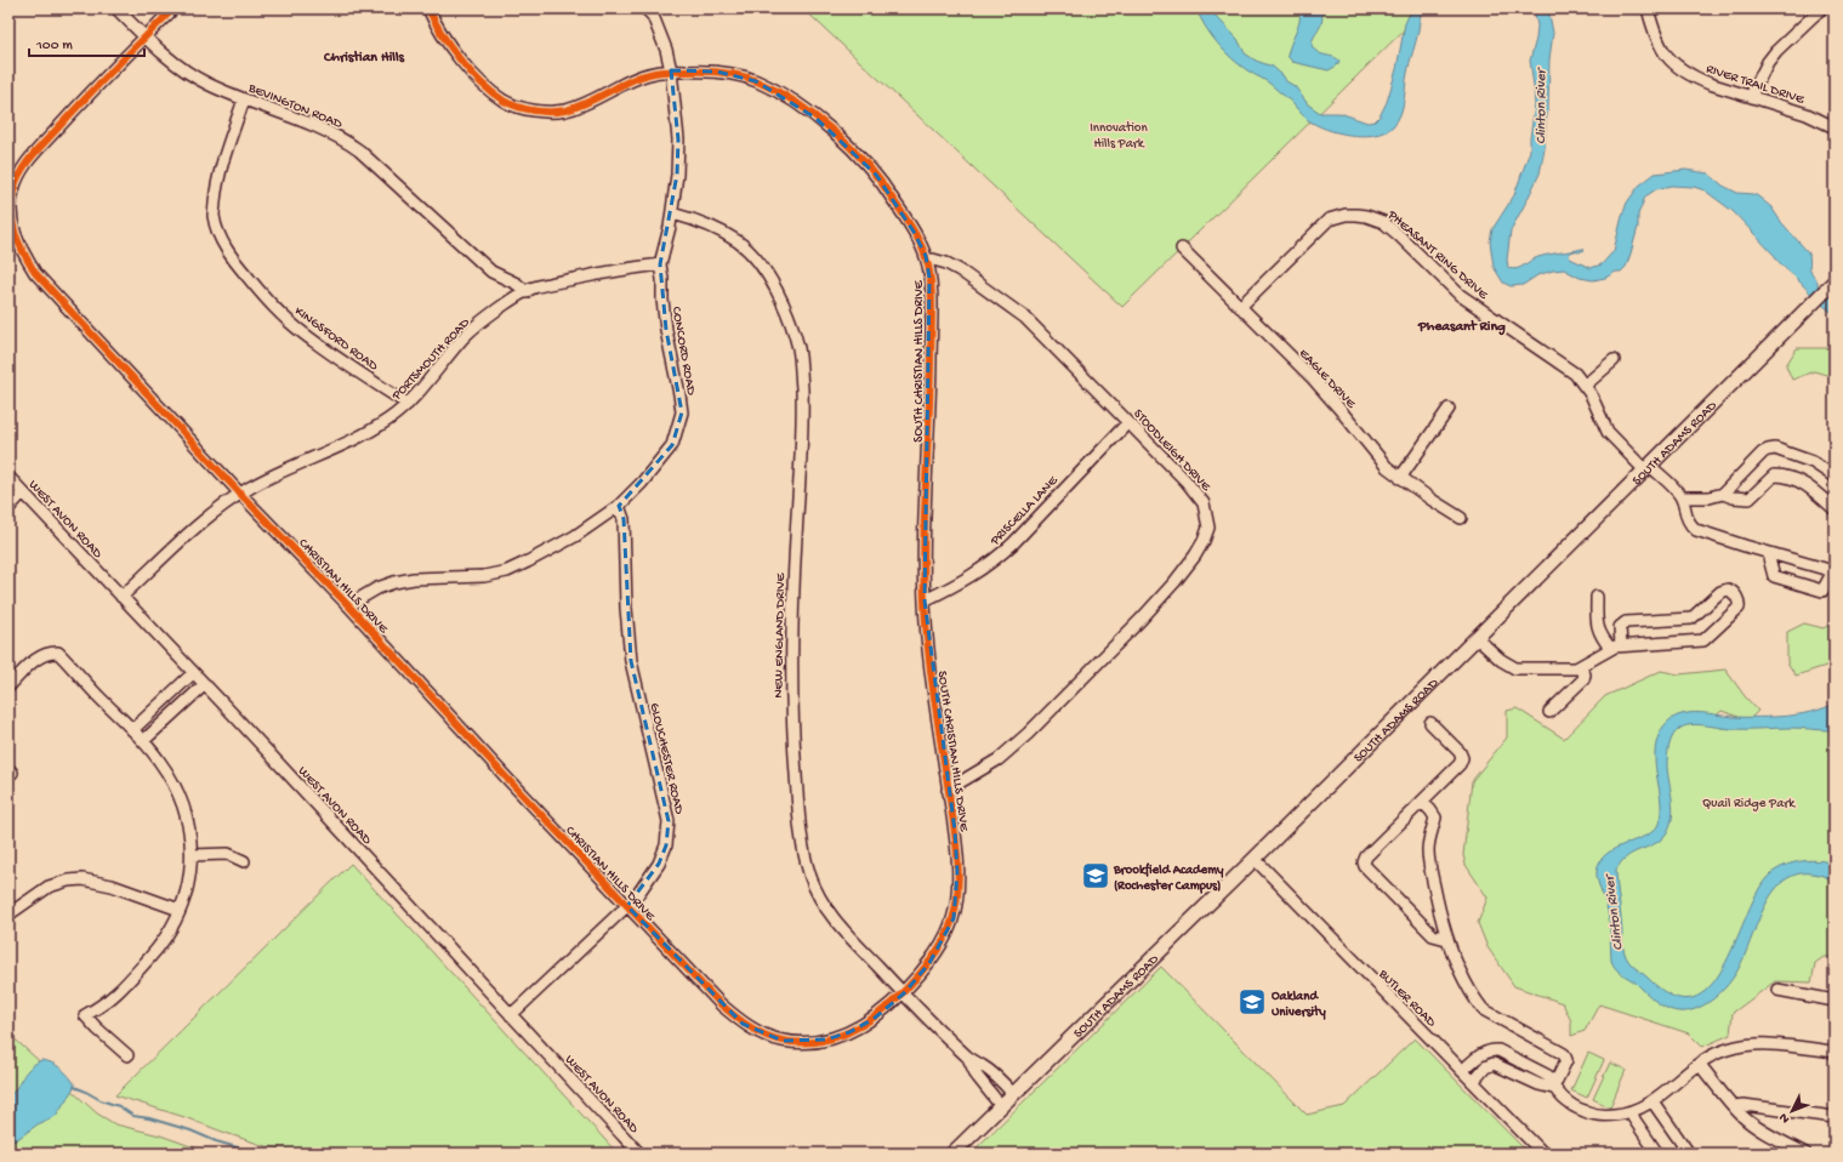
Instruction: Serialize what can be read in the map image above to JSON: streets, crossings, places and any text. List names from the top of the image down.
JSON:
{
  "streets": {
    "main road": ["SOUTH ADAMS ROAD"],
    "street": [
      "RIVER TRAIL DRIVE",
      "BEVINGTON ROAD",
      "PHEASANT RING DRIVE",
      "KINGSFORD ROAD",
      "CONCORD ROAD",
      "PORTSMOUTH ROAD",
      "SOUTH CHRISTIAN HILLS DRIVE",
      "EAGLE DRIVE",
      "STOODLEIGH DRIVE",
      "PRISCELLA LANE",
      "WEST AVON ROAD",
      "CHRISTIAN HILLS DRIVE",
      "NEW ENGLAND DRIVE",
      "GLOUCHESTER ROAD",
      "BUTLER ROAD"
    ]
  },
  "crossings": [
    ["BEVINGTON ROAD", "KINGSFORD ROAD"],
    ["BEVINGTON ROAD", "PORTSMOUTH ROAD"],
    ["BEVINGTON ROAD", "CHRISTIAN HILLS DRIVE"],
    ["PHEASANT RING DRIVE", "EAGLE DRIVE"],
    ["PHEASANT RING DRIVE", "SOUTH ADAMS ROAD"],
    ["KINGSFORD ROAD", "PORTSMOUTH ROAD"],
    ["CONCORD ROAD", "PORTSMOUTH ROAD"],
    ["CONCORD ROAD", "SOUTH CHRISTIAN HILLS DRIVE"],
    ["CONCORD ROAD", "CHRISTIAN HILLS DRIVE"],
    ["CONCORD ROAD", "NEW ENGLAND DRIVE"],
    ["CONCORD ROAD", "GLOUCHESTER ROAD"],
    ["PORTSMOUTH ROAD", "WEST AVON ROAD"],
    ["PORTSMOUTH ROAD", "CHRISTIAN HILLS DRIVE"],
    ["SOUTH CHRISTIAN HILLS DRIVE", "STOODLEIGH DRIVE"],
    ["SOUTH CHRISTIAN HILLS DRIVE", "PRISCELLA LANE"],
    ["SOUTH CHRISTIAN HILLS DRIVE", "CHRISTIAN HILLS DRIVE"],
    ["SOUTH CHRISTIAN HILLS DRIVE", "NEW ENGLAND DRIVE"],
    ["SOUTH ADAMS ROAD", "NEW ENGLAND DRIVE"],
    ["SOUTH ADAMS ROAD", "BUTLER ROAD"],
    ["STOODLEIGH DRIVE", "PRISCELLA LANE"],
    ["WEST AVON ROAD", "GLOUCHESTER ROAD"],
    ["CHRISTIAN HILLS DRIVE", "NEW ENGLAND DRIVE"],
    ["CHRISTIAN HILLS DRIVE", "GLOUCHESTER ROAD"]
  ],
  "districts": ["Christian Hills", "Pheasant Ring"],
  "water": ["Clinton River"],
  "parks": ["Innovation Hills Park", "Quail Ridge Park"],
  "places": {
    "school or university": ["Brookfield Academy (Rochester Campus)", "Oakland University"]
  },
  "scale_bar": "100 m",
  "north": "bottom left"
}
